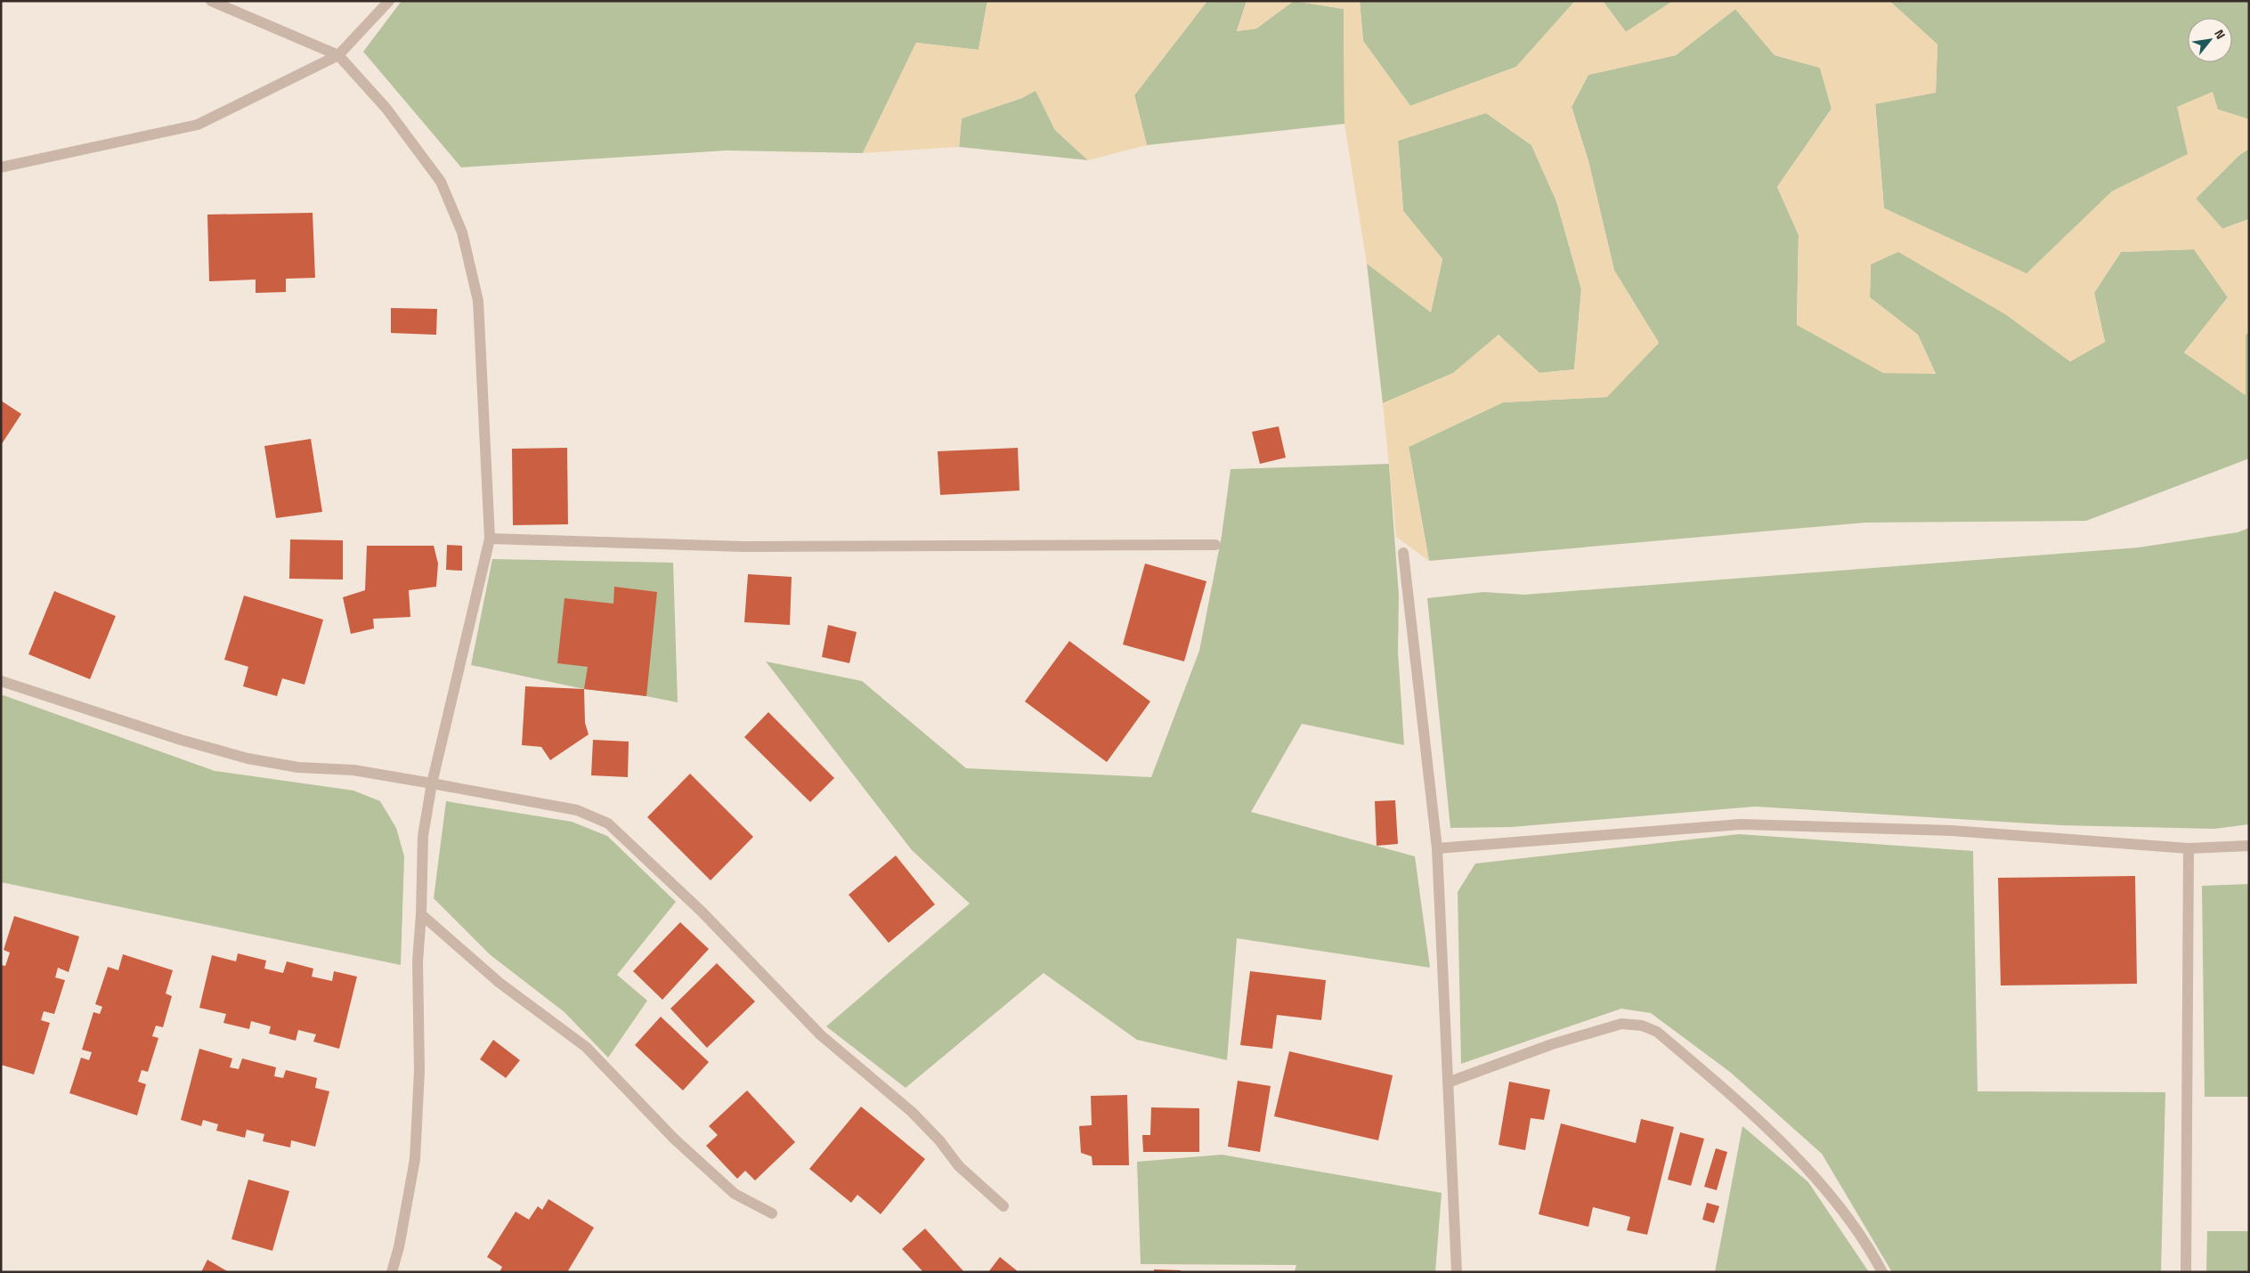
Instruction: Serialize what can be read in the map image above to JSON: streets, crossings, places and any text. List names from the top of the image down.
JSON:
{
  "north": "top right"
}
